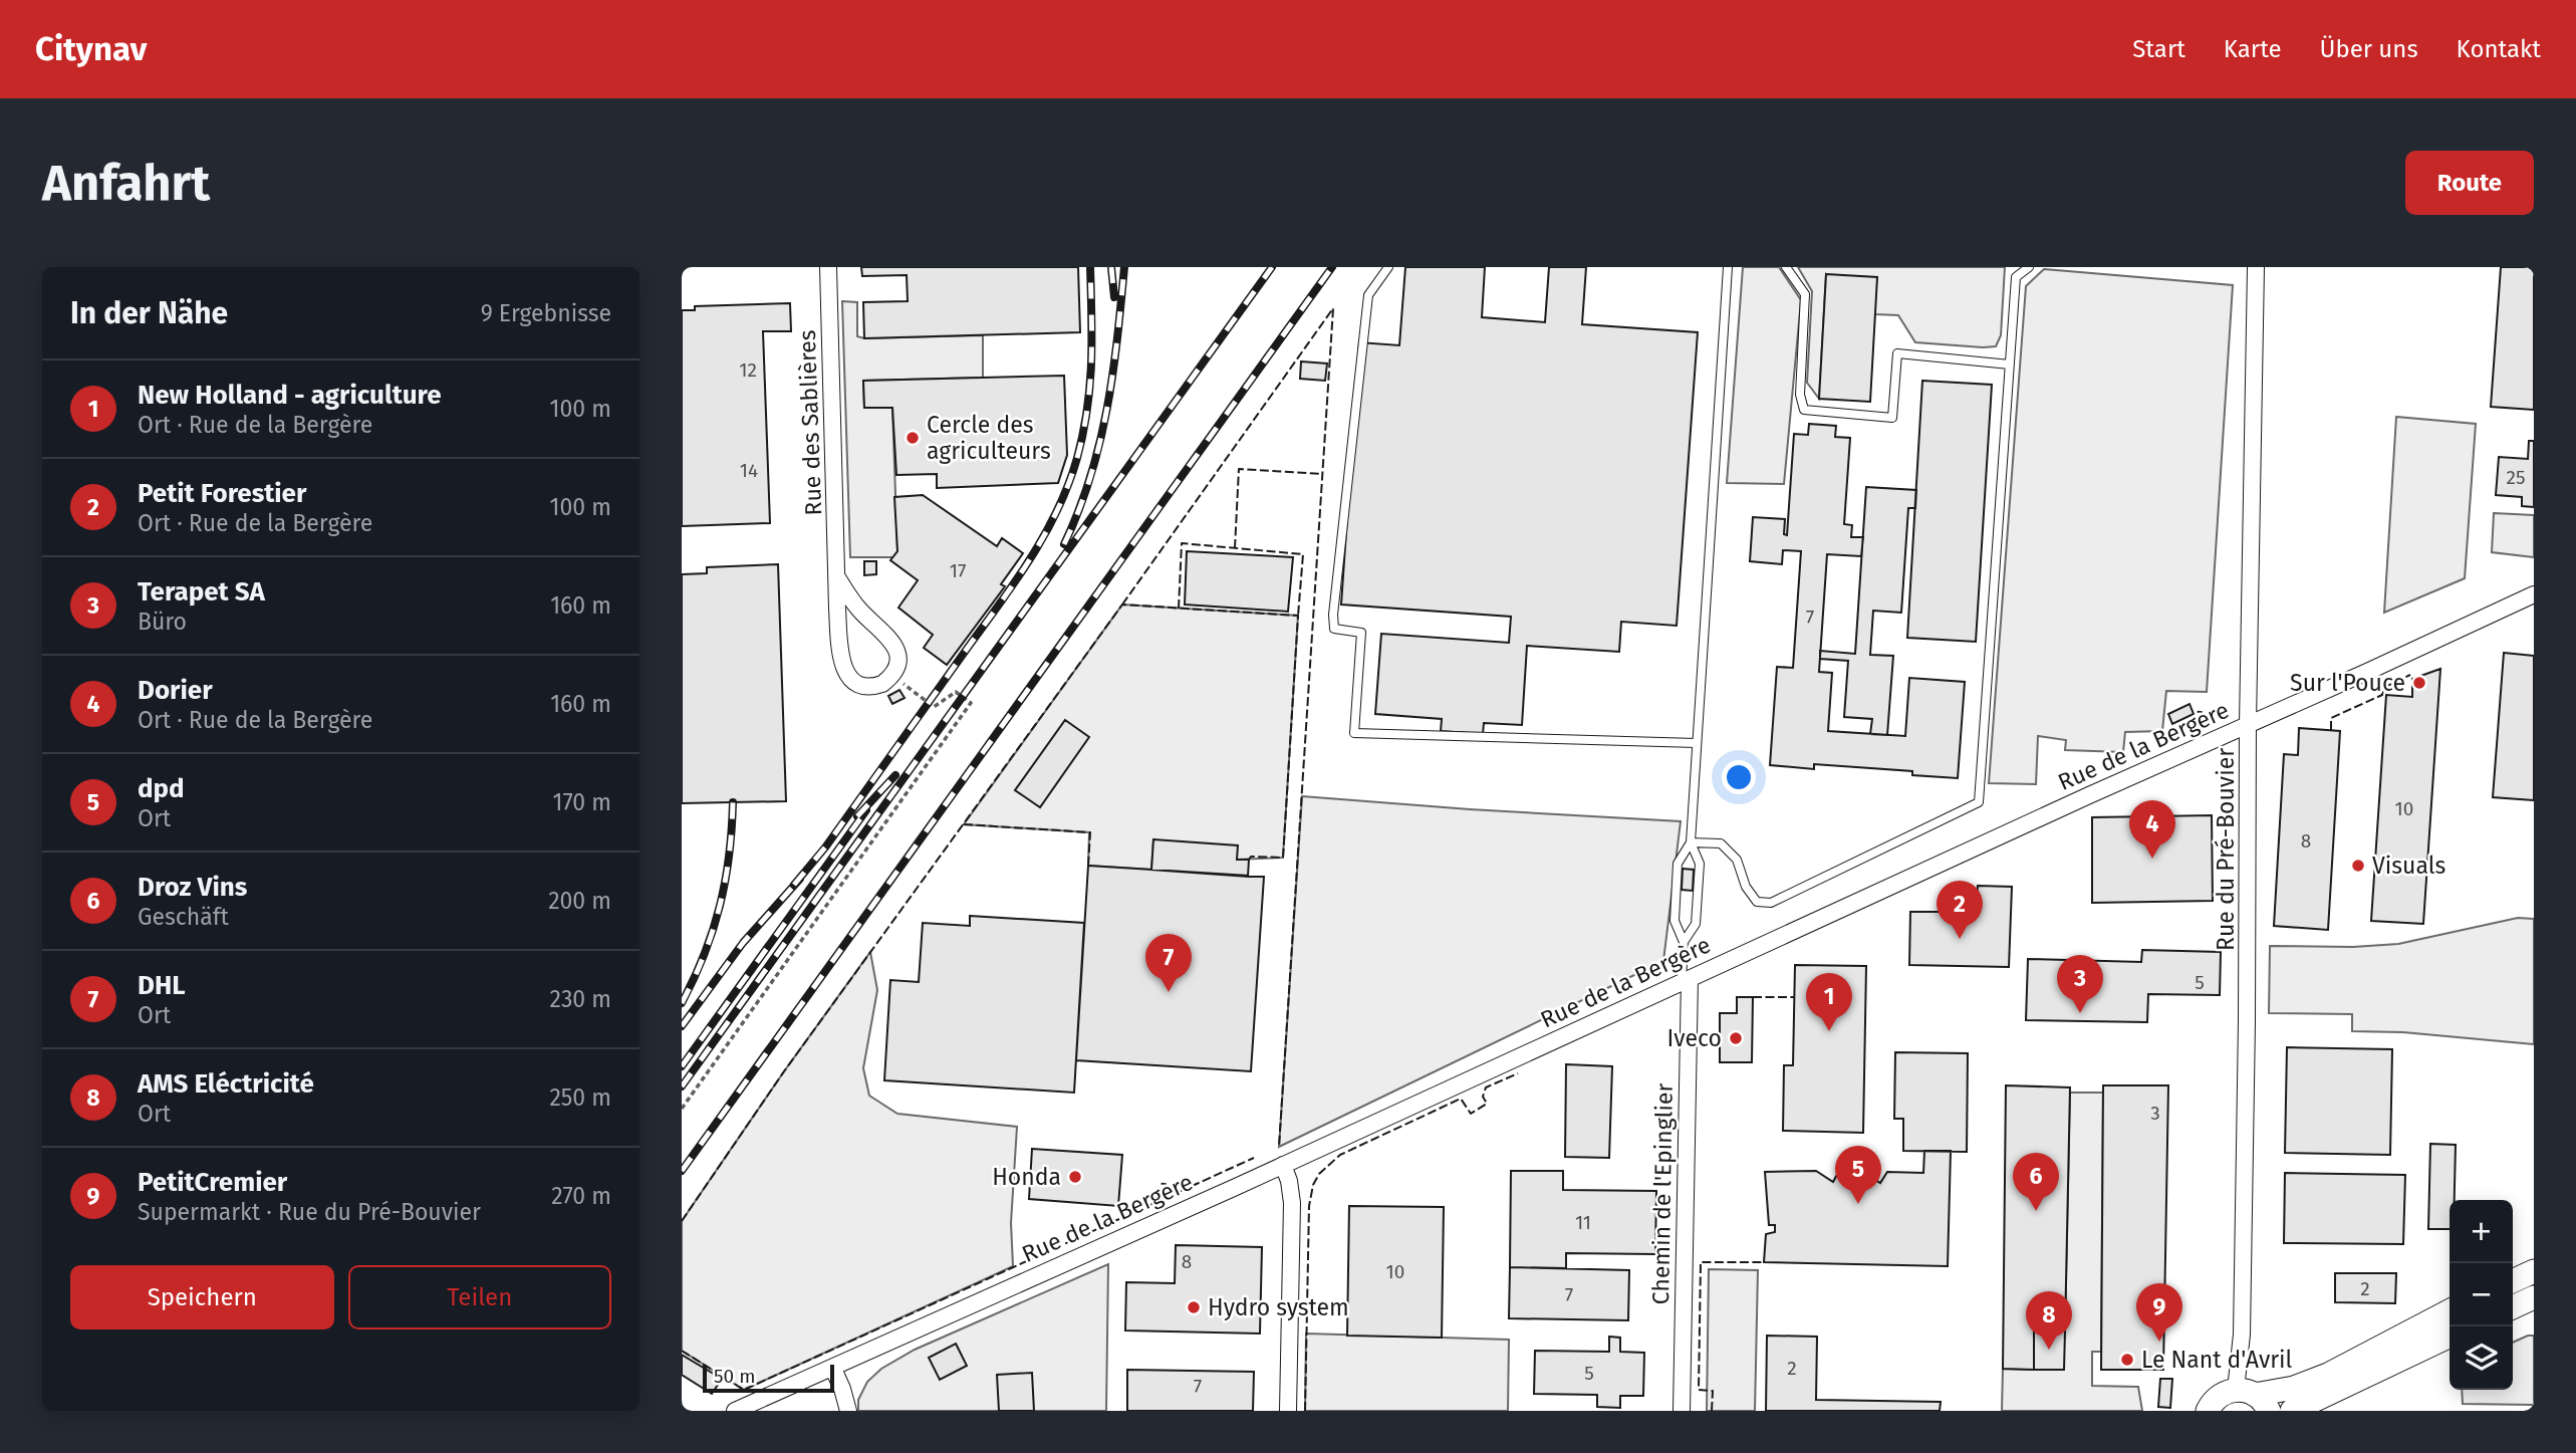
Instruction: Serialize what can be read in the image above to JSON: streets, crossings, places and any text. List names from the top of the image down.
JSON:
{
  "streets": {
    "street": [
      "Rue des Sablières",
      "Rue de la Bergère",
      "Rue du Pré-Bouvier",
      "Chemin de l'Epinglier"
    ]
  },
  "crossings": [
    ["Rue de la Bergère", "Rue du Pré-Bouvier"],
    ["Rue de la Bergère", "Chemin de l'Epinglier"]
  ],
  "places": [
    "Cercle des agriculteurs",
    "Sur l'Pouce",
    "Visuals",
    "Iveco",
    "Honda",
    "Hydro system",
    "Le Nant d'Avril"
  ],
  "house_numbers": [
    "12",
    "14",
    "25",
    "17",
    "7",
    "10",
    "8",
    "5",
    "3",
    "11",
    "8",
    "10",
    "2",
    "7",
    "2",
    "5",
    "7"
  ],
  "scale_bar": "50 m",
  "page": {
    "header": "Citynav",
    "nav": [
      "Start",
      "Karte",
      "Über uns",
      "Kontakt"
    ],
    "buttons": [
      "Route",
      ["Speichern", "Teilen"]
    ],
    "title": "Anfahrt",
    "heading": ["In der Nähe", "9 Ergebnisse"],
    "list": [
      {
        "mark": "1",
        "name": "New Holland - agriculture",
        "note": "Ort · Rue de la Bergère",
        "value": "100 m"
      },
      {
        "mark": "2",
        "name": "Petit Forestier",
        "note": "Ort · Rue de la Bergère",
        "value": "100 m"
      },
      {
        "mark": "3",
        "name": "Terapet SA",
        "note": "Büro",
        "value": "160 m"
      },
      {
        "mark": "4",
        "name": "Dorier",
        "note": "Ort · Rue de la Bergère",
        "value": "160 m"
      },
      {
        "mark": "5",
        "name": "dpd",
        "note": "Ort",
        "value": "170 m"
      },
      {
        "mark": "6",
        "name": "Droz Vins",
        "note": "Geschäft",
        "value": "200 m"
      },
      {
        "mark": "7",
        "name": "DHL",
        "note": "Ort",
        "value": "230 m"
      },
      {
        "mark": "8",
        "name": "AMS Eléctricité",
        "note": "Ort",
        "value": "250 m"
      },
      {
        "mark": "9",
        "name": "PetitCremier",
        "note": "Supermarkt · Rue du Pré-Bouvier",
        "value": "270 m"
      }
    ],
    "pins": [
      "4",
      "2",
      "7",
      "3",
      "1",
      "5",
      "6",
      "9",
      "8"
    ],
    "map_buttons": ["+", "−"],
    "scale": "50 m"
  }
}
